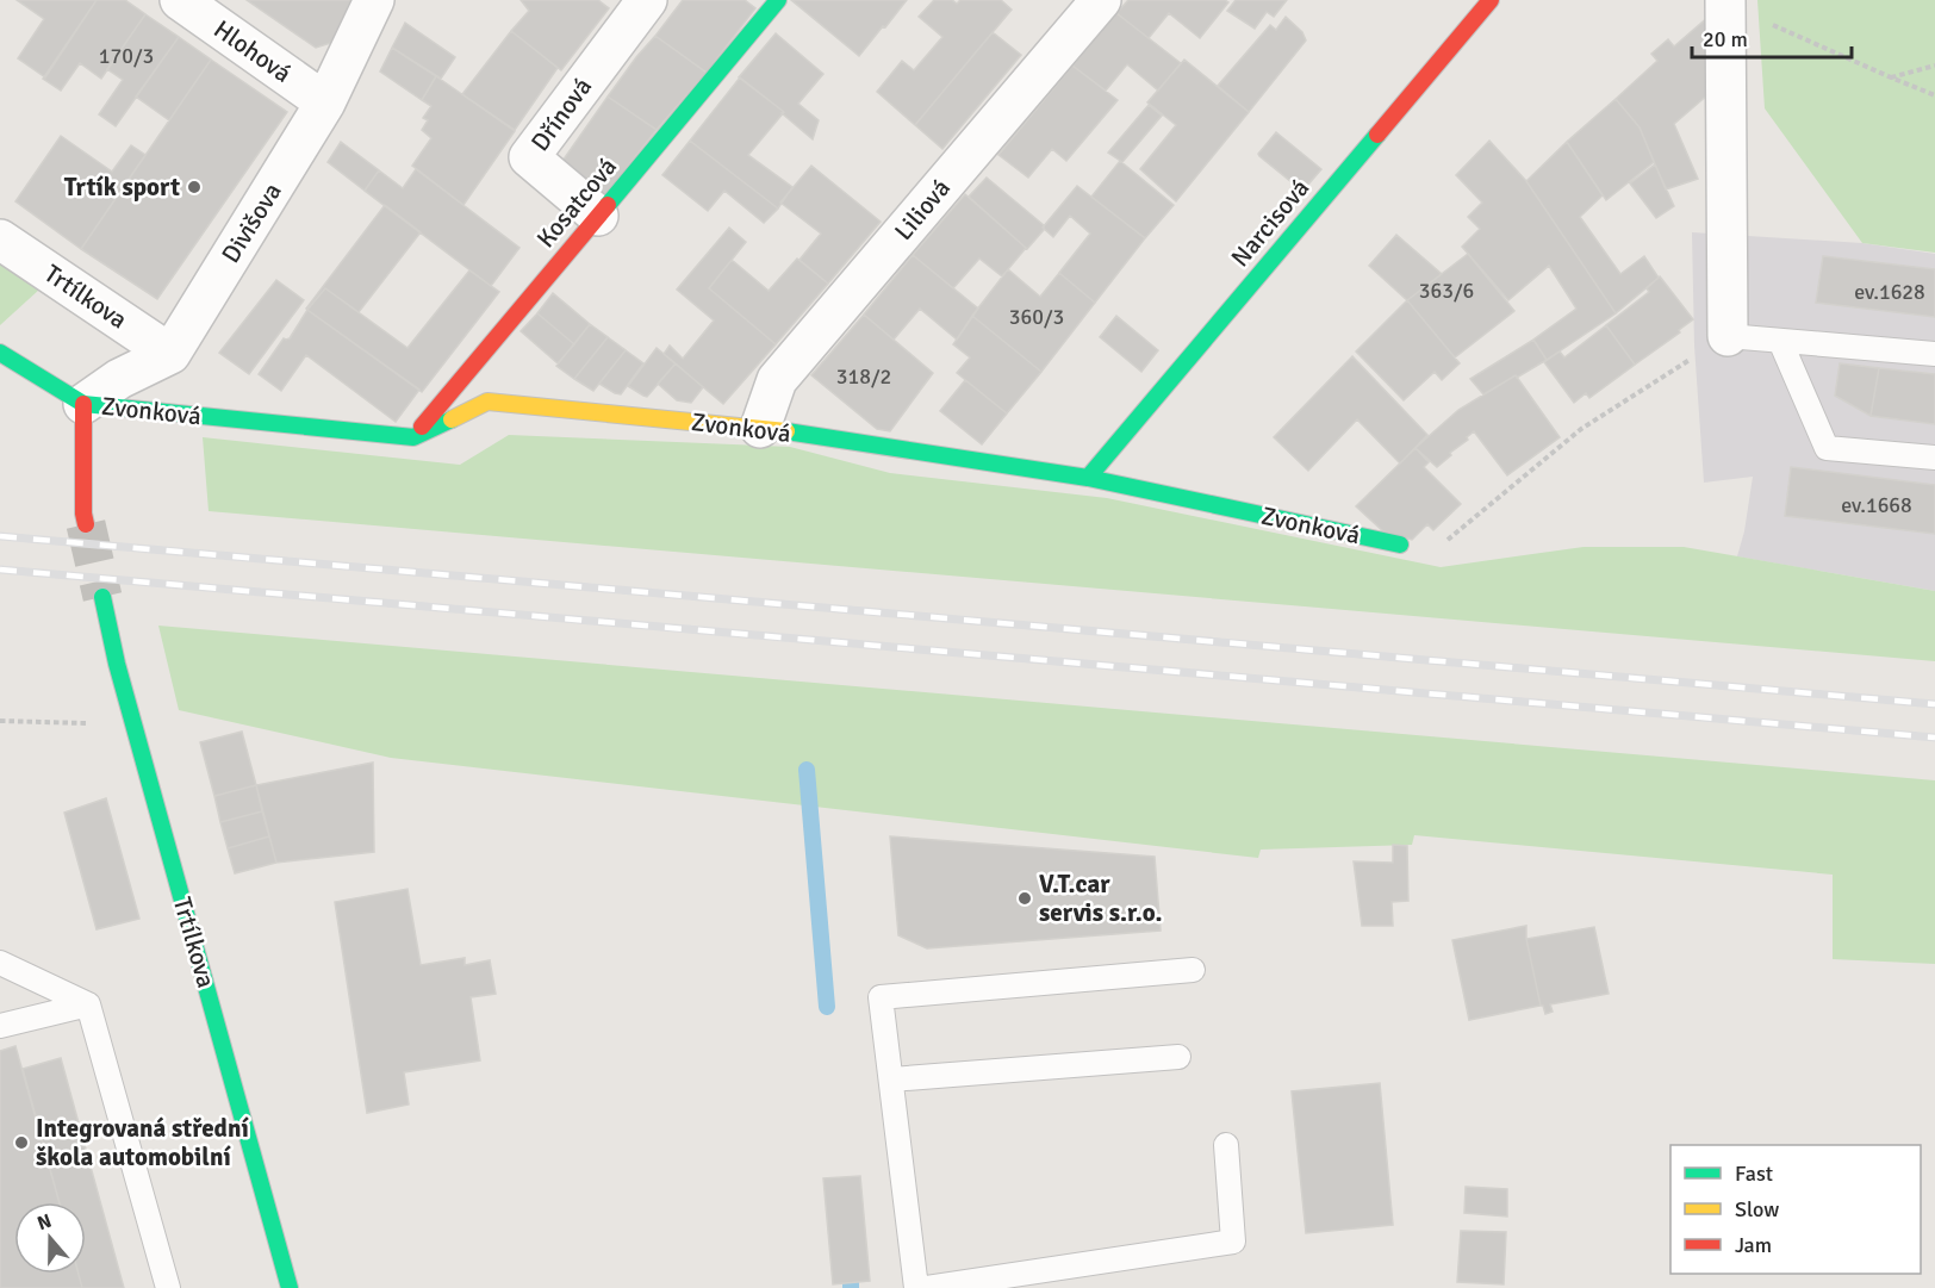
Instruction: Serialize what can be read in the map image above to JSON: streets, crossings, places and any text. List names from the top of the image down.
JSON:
{
  "streets": {
    "street": [
      "Hlohová",
      "Dřínová",
      "Kosatcová",
      "Liliová",
      "Divišova",
      "Narcisová",
      "Trtílkova",
      "Zvonková"
    ]
  },
  "crossings": [
    ["Hlohová", "Divišova"],
    ["Dřínová", "Kosatcová"],
    ["Kosatcová", "Zvonková"],
    ["Liliová", "Zvonková"],
    ["Divišova", "Trtílkova"],
    ["Narcisová", "Zvonková"]
  ],
  "places": ["Trtík sport", "V.T.car servis s.r.o.", "Integrovaná střední škola automobilní"],
  "house_numbers": [
    "170/3",
    "363/6",
    "ev.1628",
    "360/3",
    "318/2",
    "ev.1668"
  ],
  "legend": ["Fast", "Slow", "Jam"],
  "scale_bar": "20 m",
  "north": "top"
}
